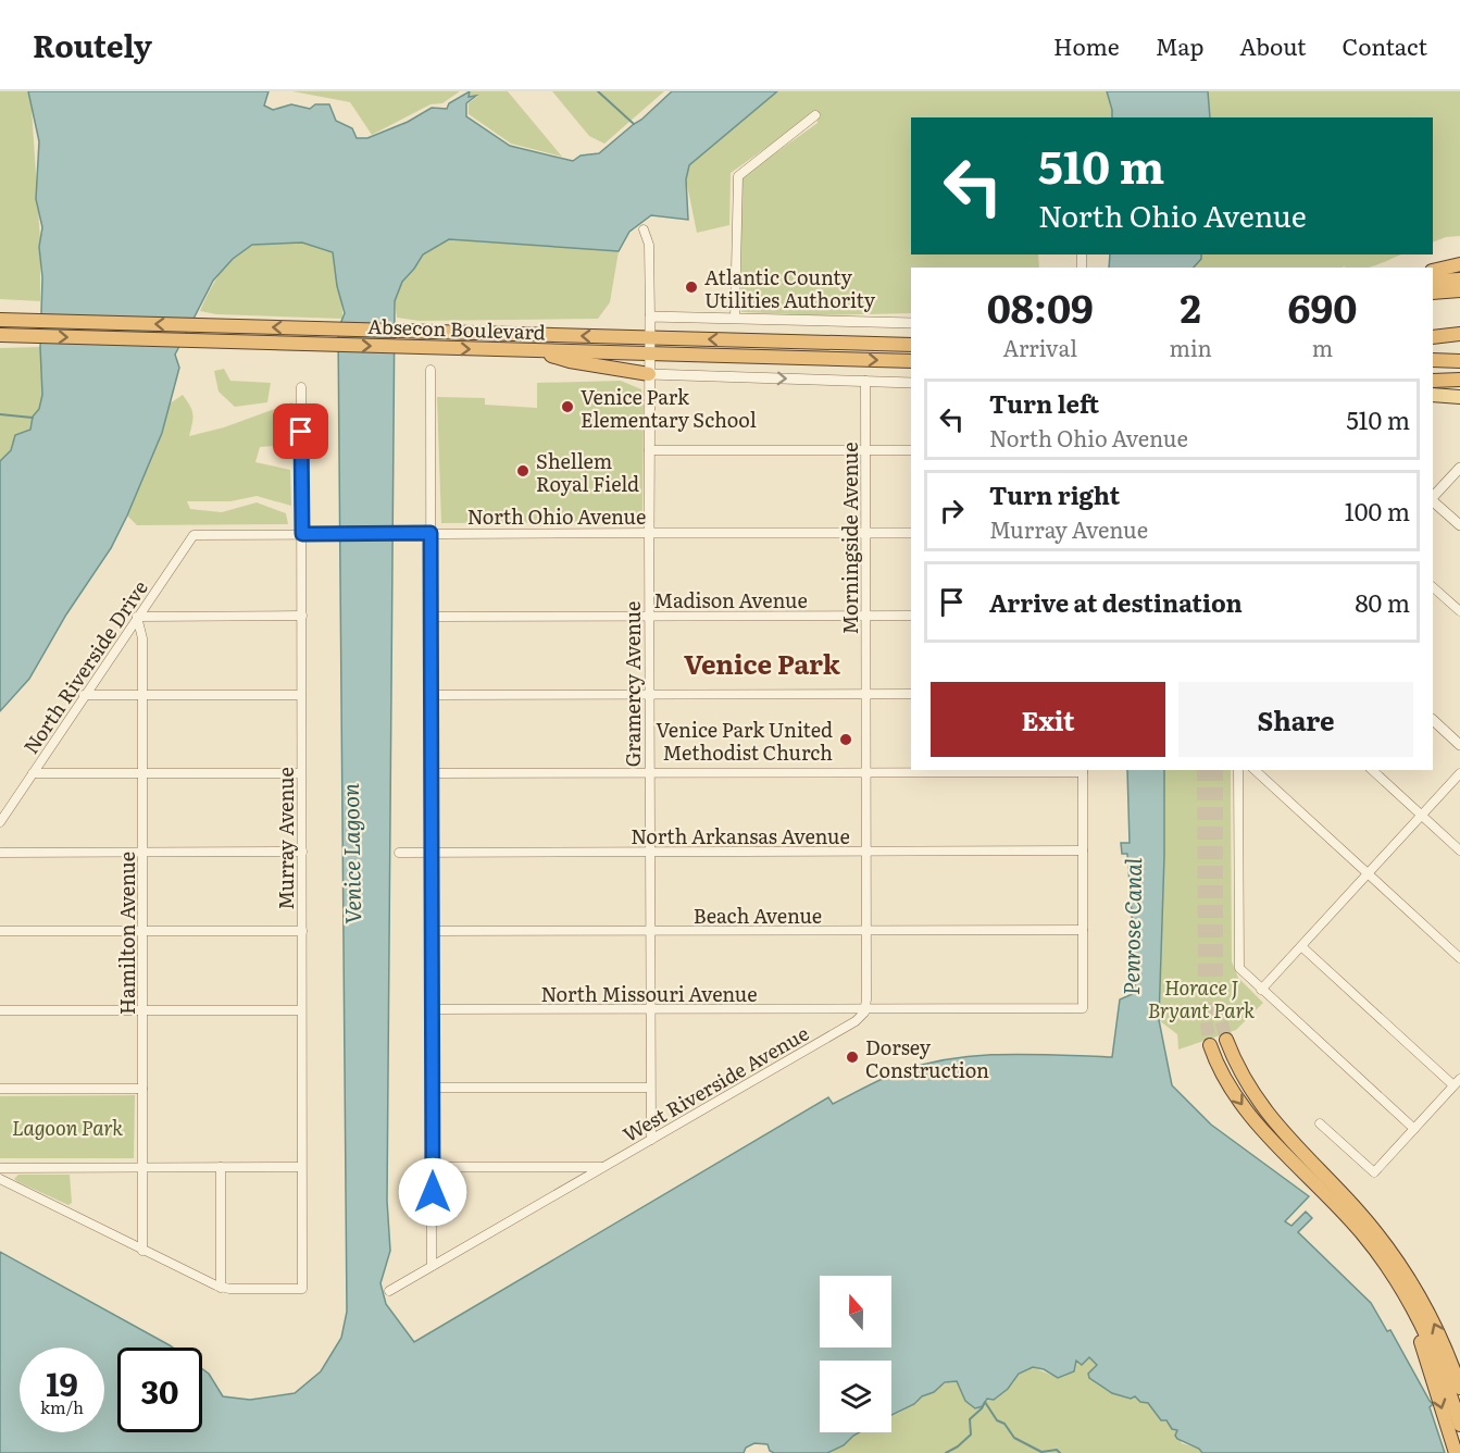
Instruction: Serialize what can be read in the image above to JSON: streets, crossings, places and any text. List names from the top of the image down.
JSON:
{
  "streets": {
    "highway": ["Absecon Boulevard"],
    "street": [
      "North Ohio Avenue",
      "Morningside Avenue",
      "Madison Avenue",
      "North Riverside Drive",
      "Gramercy Avenue",
      "North Arkansas Avenue",
      "Murray Avenue",
      "Beach Avenue",
      "Hamilton Avenue",
      "North Missouri Avenue",
      "West Riverside Avenue"
    ]
  },
  "crossings": [
    ["Absecon Boulevard", "Gramercy Avenue"],
    ["North Ohio Avenue", "Morningside Avenue"],
    ["North Ohio Avenue", "North Riverside Drive"],
    ["North Ohio Avenue", "Gramercy Avenue"],
    ["North Ohio Avenue", "Murray Avenue"],
    ["Morningside Avenue", "Madison Avenue"],
    ["Morningside Avenue", "North Arkansas Avenue"],
    ["Morningside Avenue", "Beach Avenue"],
    ["Morningside Avenue", "North Missouri Avenue"],
    ["Morningside Avenue", "West Riverside Avenue"],
    ["Madison Avenue", "Gramercy Avenue"],
    ["North Riverside Drive", "Hamilton Avenue"],
    ["Gramercy Avenue", "North Arkansas Avenue"],
    ["Gramercy Avenue", "Beach Avenue"],
    ["Gramercy Avenue", "North Missouri Avenue"],
    ["Gramercy Avenue", "West Riverside Avenue"],
    ["North Missouri Avenue", "West Riverside Avenue"]
  ],
  "districts": ["Venice Park"],
  "water": ["Venice Lagoon", "Penrose Canal"],
  "parks": ["Horace J Bryant Park", "Lagoon Park"],
  "places": [
    "Atlantic County Utilities Authority",
    "Venice Park Elementary School",
    "Shellem Royal Field",
    "Venice Park United Methodist Church",
    "Dorsey Construction"
  ],
  "north": "top",
  "page": {
    "header": "Routely",
    "nav": [
      "Home",
      "Map",
      "About",
      "Contact"
    ],
    "turn": ["510 m", "North Ohio Avenue"],
    "eta": [
      "08:09",
      "Arrival",
      "2",
      "min",
      "690",
      "m"
    ],
    "list": [
      {
        "name": "Turn left",
        "note": "North Ohio Avenue",
        "value": "510 m"
      },
      {
        "name": "Turn right",
        "note": "Murray Avenue",
        "value": "100 m"
      },
      {
        "name": "Arrive at destination",
        "value": "80 m"
      }
    ],
    "buttons": ["Exit", "Share"],
    "speed": "19 km/h",
    "limit": "30"
  }
}
